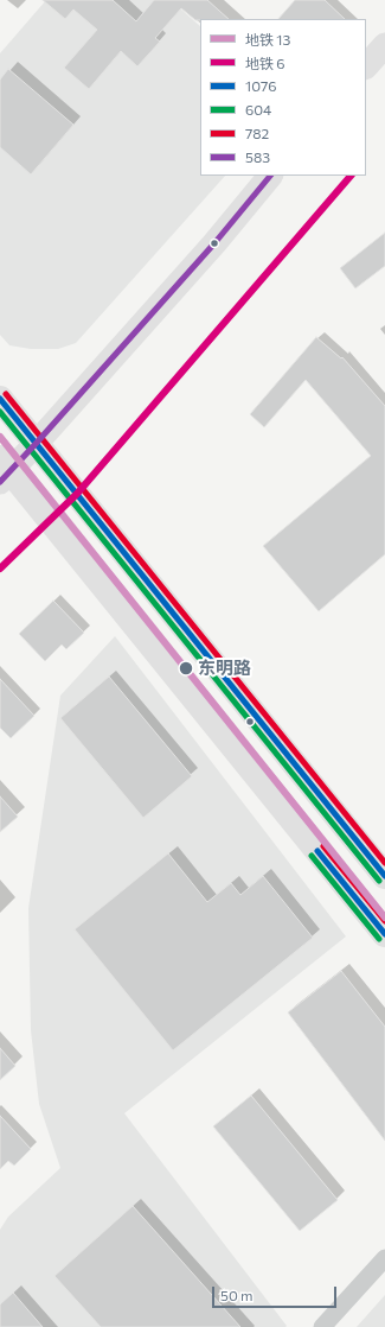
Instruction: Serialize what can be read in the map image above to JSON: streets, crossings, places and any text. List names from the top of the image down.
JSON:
{
  "places": ["东明路"],
  "lines": [
    "metro line 6",
    "transit line 583",
    "transit line 782",
    "transit line 1076",
    "transit line 604",
    "metro line 13"
  ],
  "legend": [
    "地铁 13",
    "地铁 6",
    "1076",
    "604",
    "782",
    "583"
  ],
  "scale_bar": "50 m"
}
